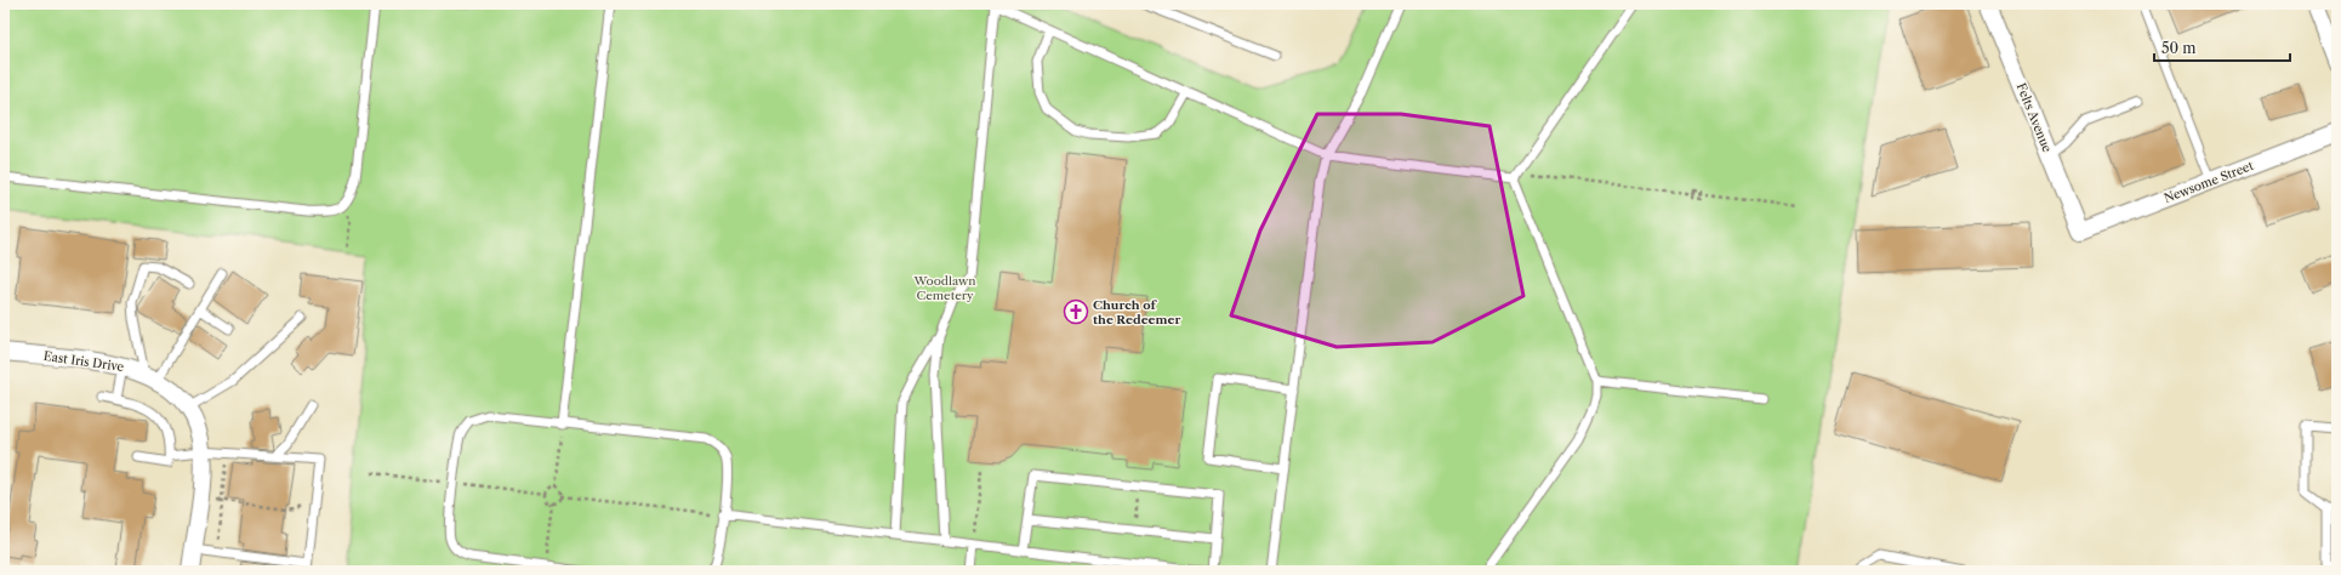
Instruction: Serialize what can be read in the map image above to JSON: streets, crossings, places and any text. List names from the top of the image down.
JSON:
{
  "streets": {
    "street": ["Felts Avenue", "Newsome Street", "East Iris Drive"]
  },
  "crossings": [
    ["Felts Avenue", "Newsome Street"]
  ],
  "parks": ["Woodlawn Cemetery"],
  "places": {
    "church": ["Church of the Redeemer"]
  },
  "scale_bar": "50 m"
}
